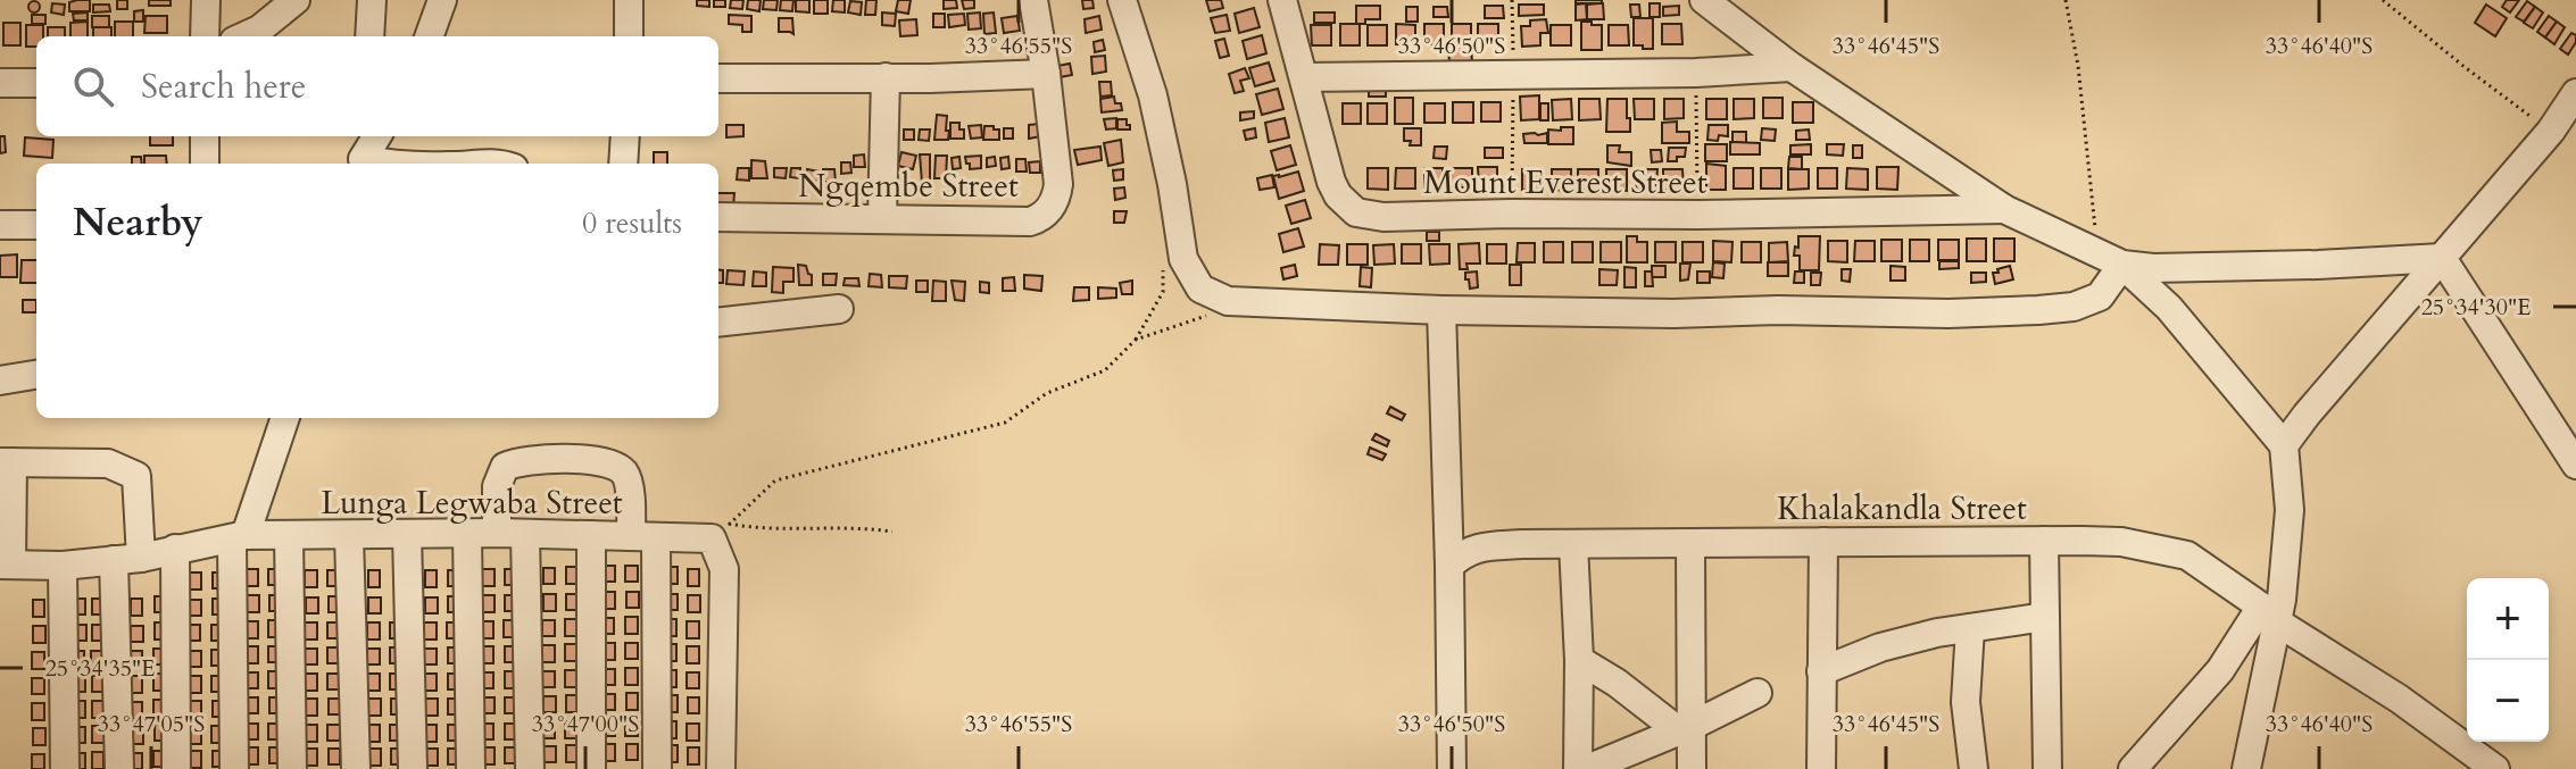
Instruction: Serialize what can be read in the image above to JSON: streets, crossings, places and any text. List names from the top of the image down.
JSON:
{
  "streets": {
    "street": [
      "Mount Everest Street",
      "Ngqembe Street",
      "Lunga Legwaba Street",
      "Khalakandla Street"
    ]
  },
  "page": {
    "search": "Search here",
    "heading": ["Nearby", "0 results"],
    "map_buttons": ["+", "−"]
  },
  "coordinates": [
    "33°46'55\"S",
    "33°46'50\"S",
    "33°46'45\"S",
    "33°46'40\"S",
    "25°34'30\"E",
    "25°34'35\"E",
    "33°47'05\"S",
    "33°47'00\"S"
  ]
}
